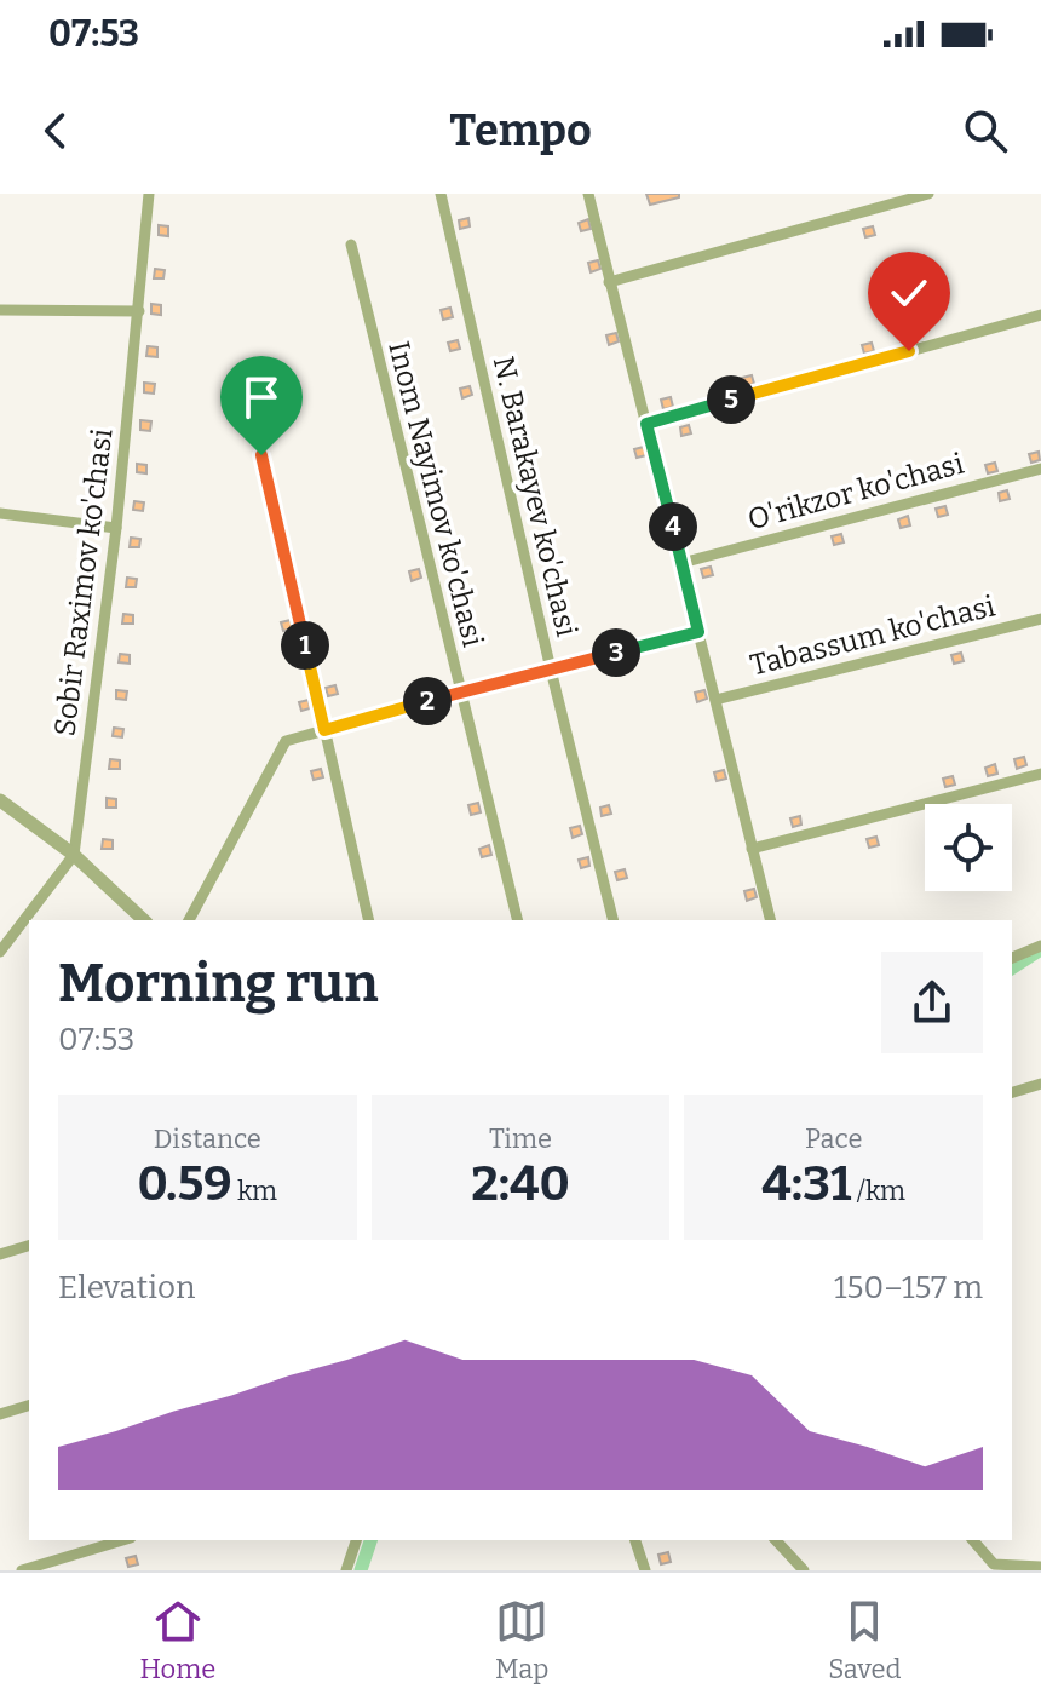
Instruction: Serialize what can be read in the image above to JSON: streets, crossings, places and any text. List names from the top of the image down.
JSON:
{
  "streets": {
    "street": [
      "O'rikzor ko'chasi",
      "Inom Nayimov ko'chasi",
      "N. Barakayev ko'chasi",
      "Sobir Raximov ko'chasi",
      "Tabassum ko'chasi"
    ]
  },
  "page": {
    "status": "07:53",
    "header": "Tempo",
    "pins": [
      "5",
      "4",
      "1",
      "3",
      "2"
    ],
    "heading": ["Morning run", "07:53"],
    "stats": [
      ["Distance", "0.59 km"],
      ["Time", "2:40"],
      ["Pace", "4:31 /km"]
    ],
    "chart": ["Elevation", "150–157 m"],
    "tabs": ["Home", "Map", "Saved"]
  }
}
